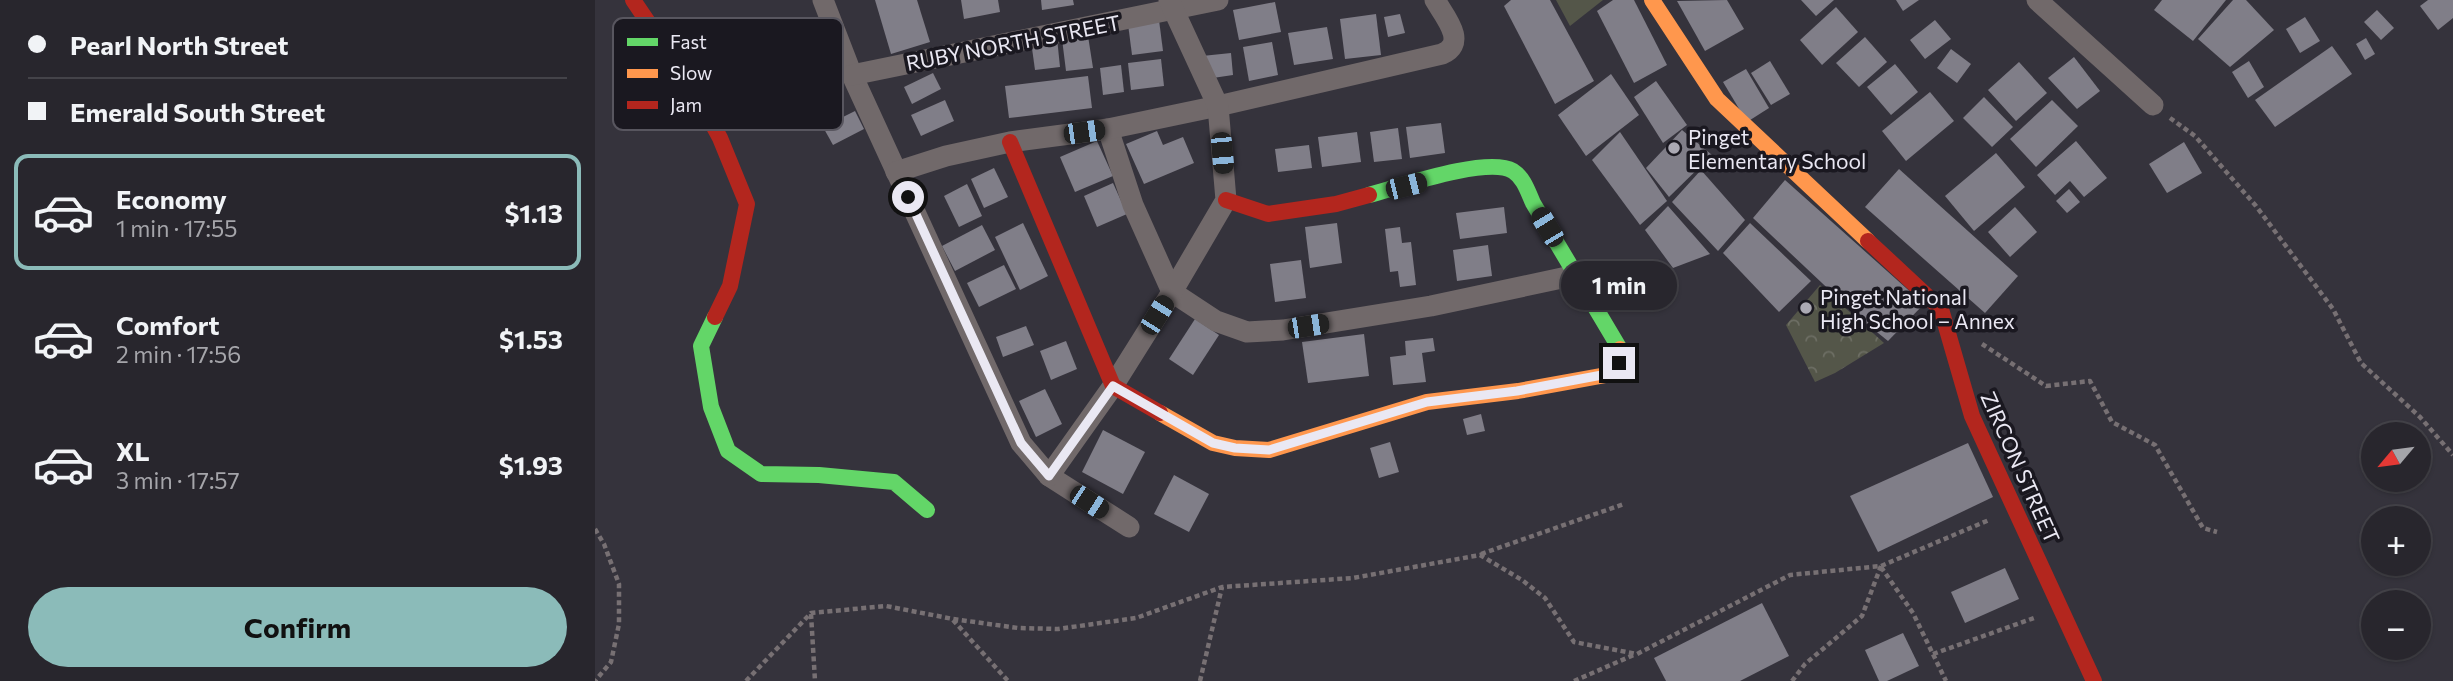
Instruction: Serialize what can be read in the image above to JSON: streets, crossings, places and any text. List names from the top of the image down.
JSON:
{
  "streets": {
    "street": ["RUBY NORTH STREET", "ZIRCON STREET"]
  },
  "places": ["Pinget Elementary School", "Pinget National High School – Annex"],
  "legend": ["Fast", "Slow", "Jam"],
  "north": "bottom left",
  "page": {
    "banner": ["Pearl North Street", "Emerald South Street"],
    "list": [
      {
        "name": "Economy",
        "note": "1 min · 17:55",
        "value": "$1.13"
      },
      {
        "name": "Comfort",
        "note": "2 min · 17:56",
        "value": "$1.53"
      },
      {
        "name": "XL",
        "note": "3 min · 17:57",
        "value": "$1.93"
      }
    ],
    "bubble": "1 min",
    "map_buttons": ["+", "−"],
    "buttons": "Confirm"
  }
}
